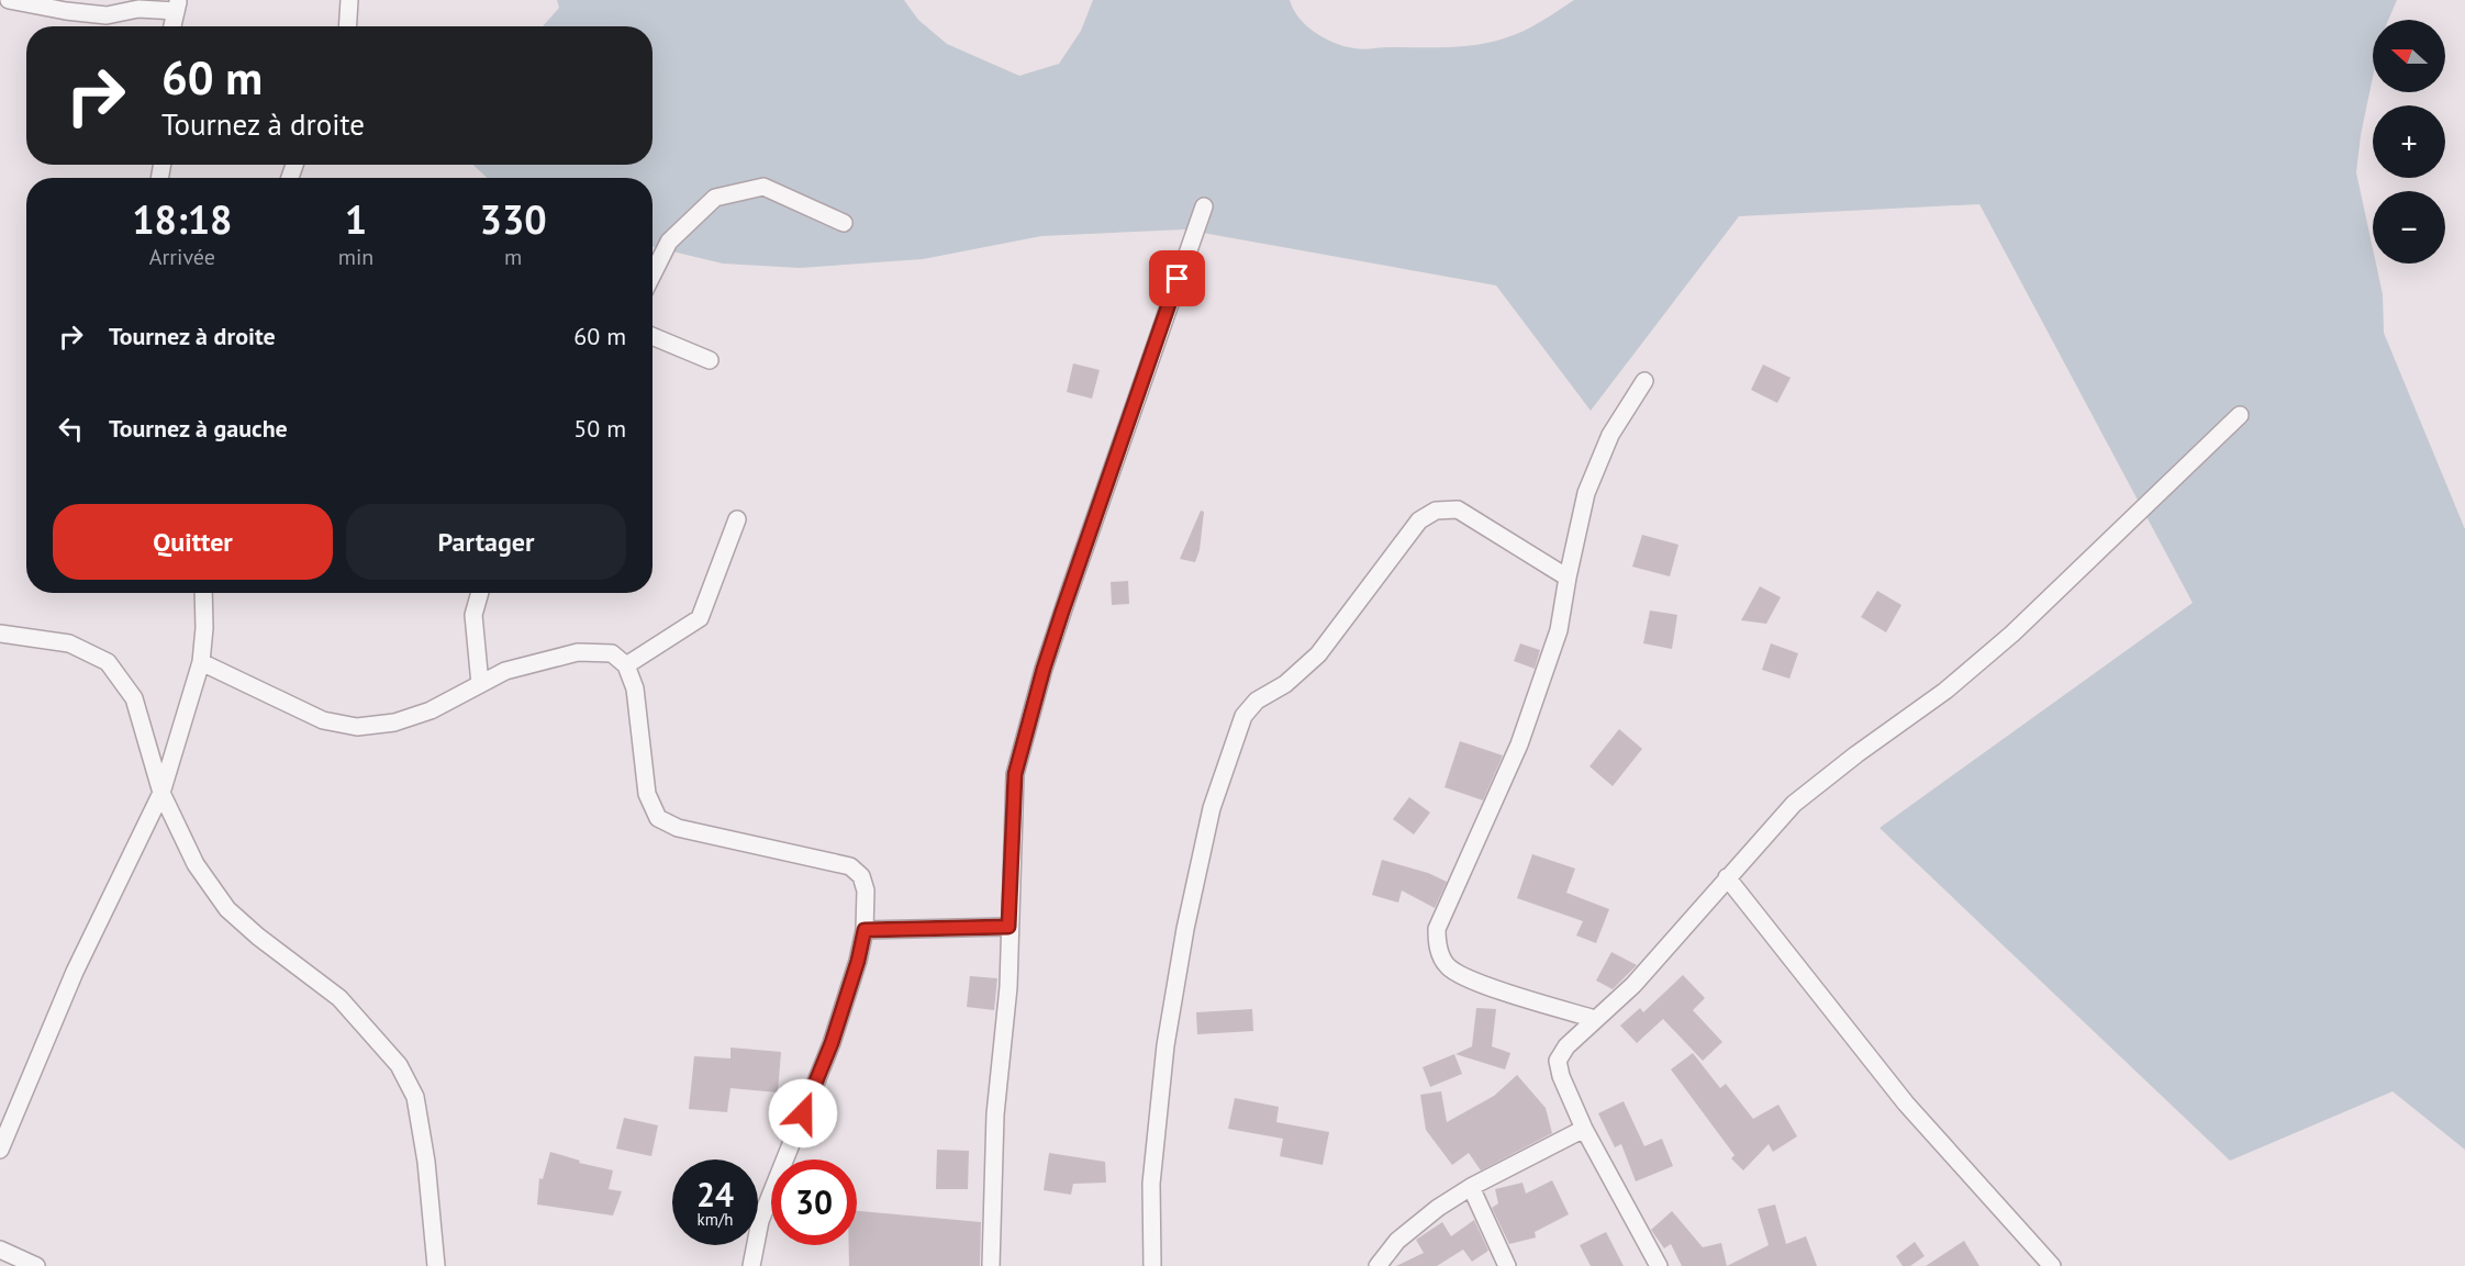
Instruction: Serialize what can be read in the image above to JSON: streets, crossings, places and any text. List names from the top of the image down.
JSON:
{
  "north": "left",
  "page": {
    "map_buttons": ["+", "−"],
    "turn": ["60 m", "Tournez à droite"],
    "eta": [
      "18:18",
      "Arrivée",
      "1",
      "min",
      "330",
      "m"
    ],
    "list": [
      {
        "name": "Tournez à droite",
        "value": "60 m"
      },
      {
        "name": "Tournez à gauche",
        "value": "50 m"
      }
    ],
    "buttons": ["Quitter", "Partager"],
    "speed": "24 km/h",
    "limit": "30"
  }
}
